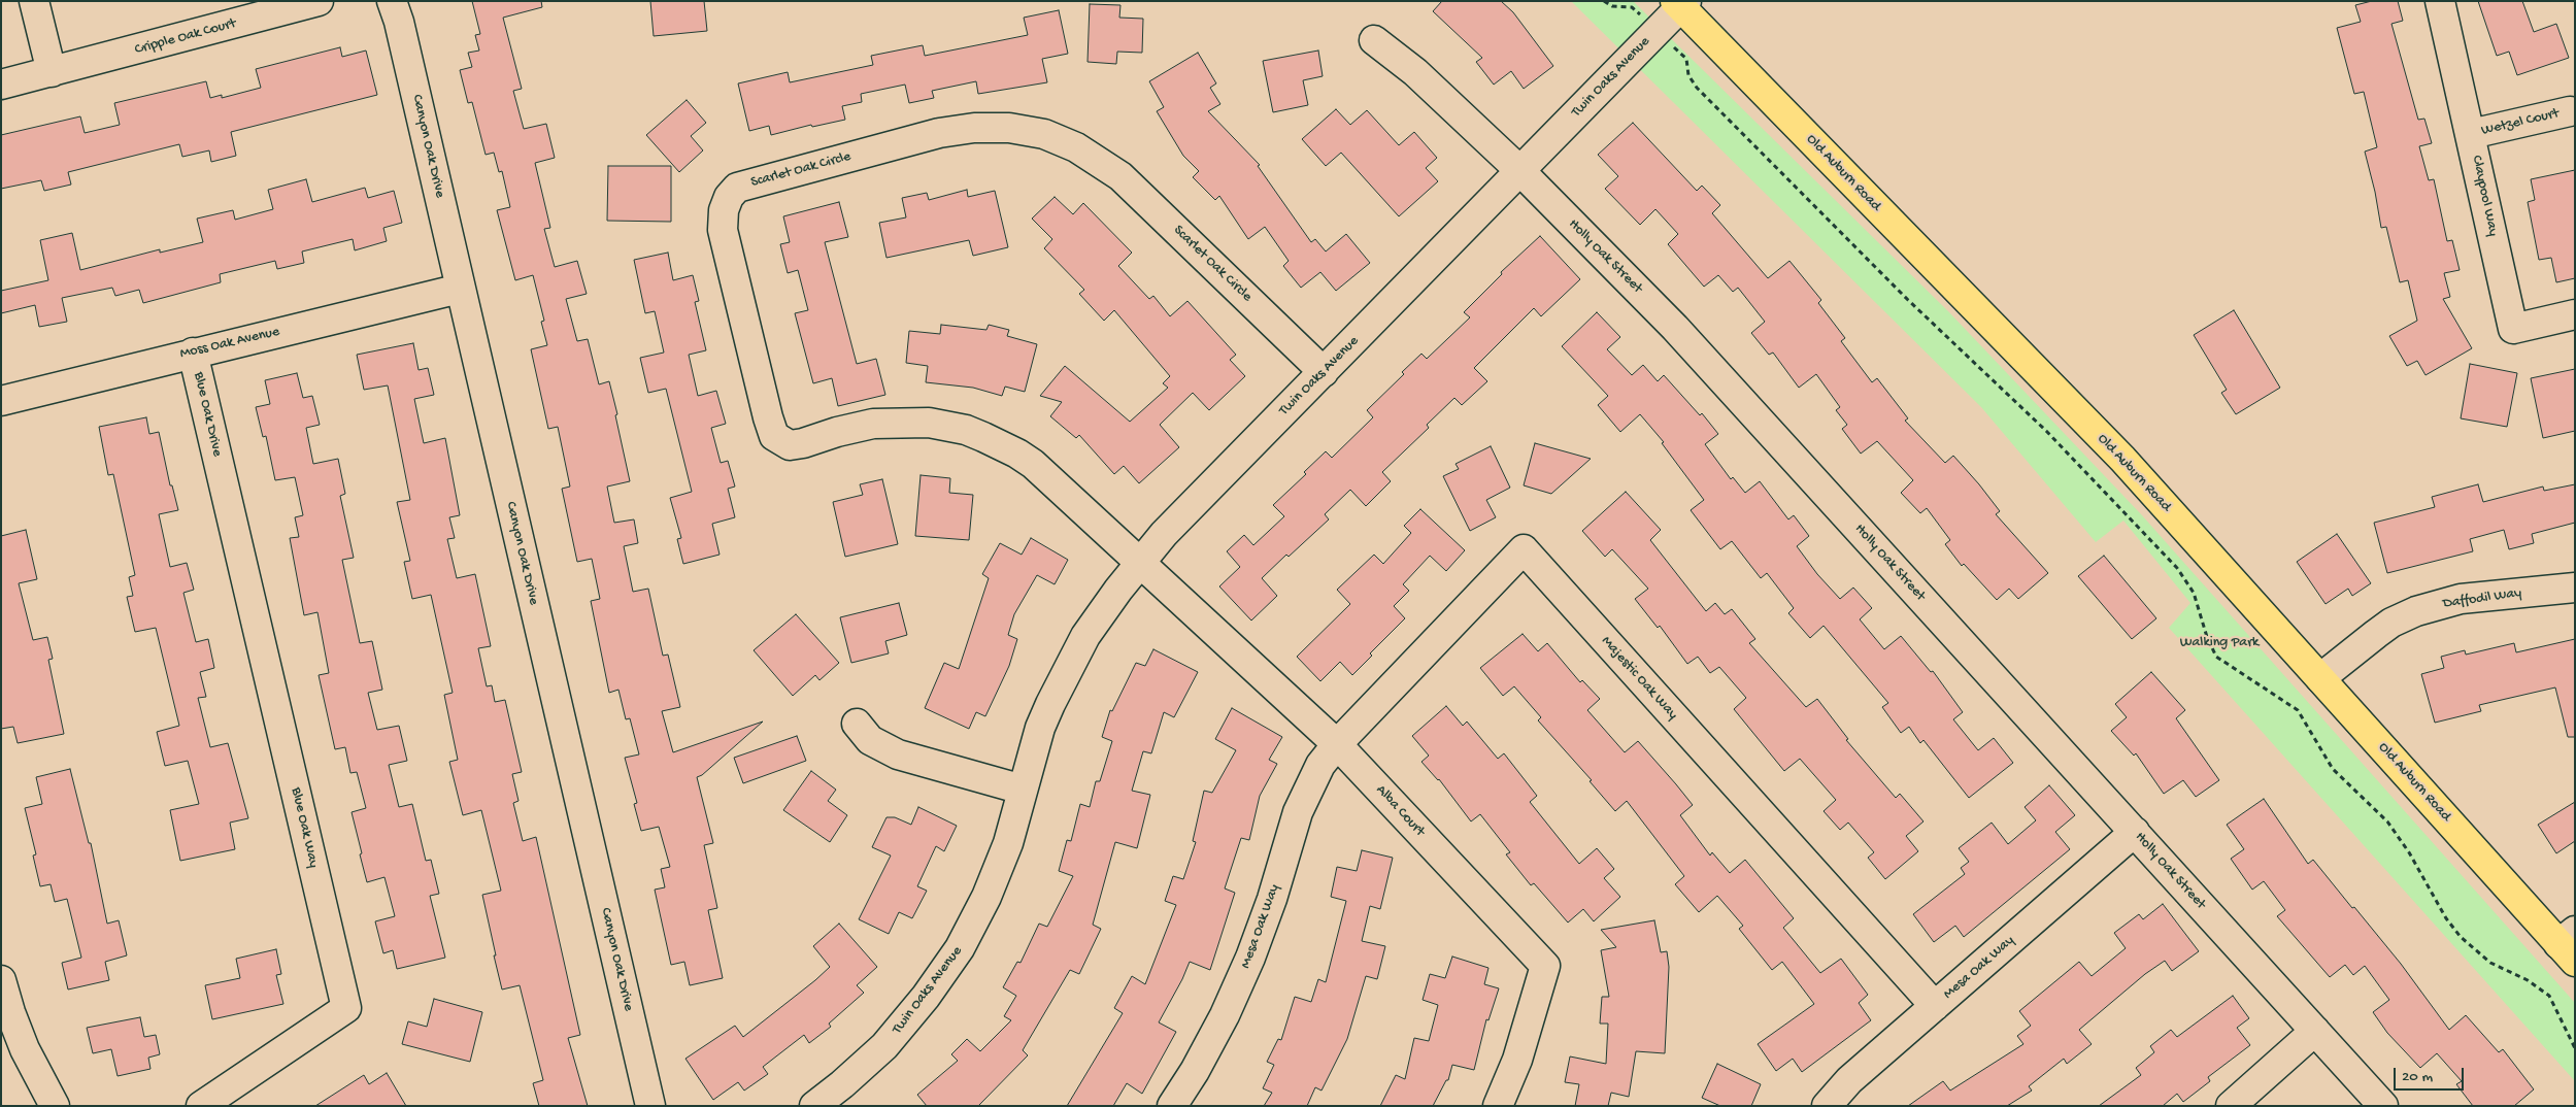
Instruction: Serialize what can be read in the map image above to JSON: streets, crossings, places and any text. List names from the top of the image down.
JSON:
{
  "streets": {
    "main road": ["Old Auburn Road"],
    "street": [
      "Cripple Oak Court",
      "Twin Oaks Avenue",
      "Wetzel Court",
      "Canyon Oak Drive",
      "Scarlet Oak Circle",
      "Claypool Way",
      "Holly Oak Street",
      "Moss Oak Avenue",
      "Blue Oak Drive",
      "Daffodil Way",
      "Majestic Oak Way",
      "Alba Court",
      "Blue Oak Way",
      "Mesa Oak Way"
    ]
  },
  "crossings": [
    ["Twin Oaks Avenue", "Scarlet Oak Circle"],
    ["Twin Oaks Avenue", "Old Auburn Road"],
    ["Twin Oaks Avenue", "Holly Oak Street"],
    ["Twin Oaks Avenue", "Alba Court"],
    ["Wetzel Court", "Claypool Way"],
    ["Canyon Oak Drive", "Moss Oak Avenue"],
    ["Scarlet Oak Circle", "Alba Court"],
    ["Old Auburn Road", "Daffodil Way"],
    ["Holly Oak Street", "Mesa Oak Way"],
    ["Moss Oak Avenue", "Blue Oak Drive"],
    ["Blue Oak Drive", "Blue Oak Way"],
    ["Majestic Oak Way", "Alba Court"],
    ["Majestic Oak Way", "Mesa Oak Way"],
    ["Alba Court", "Mesa Oak Way"]
  ],
  "parks": ["Walking Park"],
  "scale_bar": "20 m"
}
